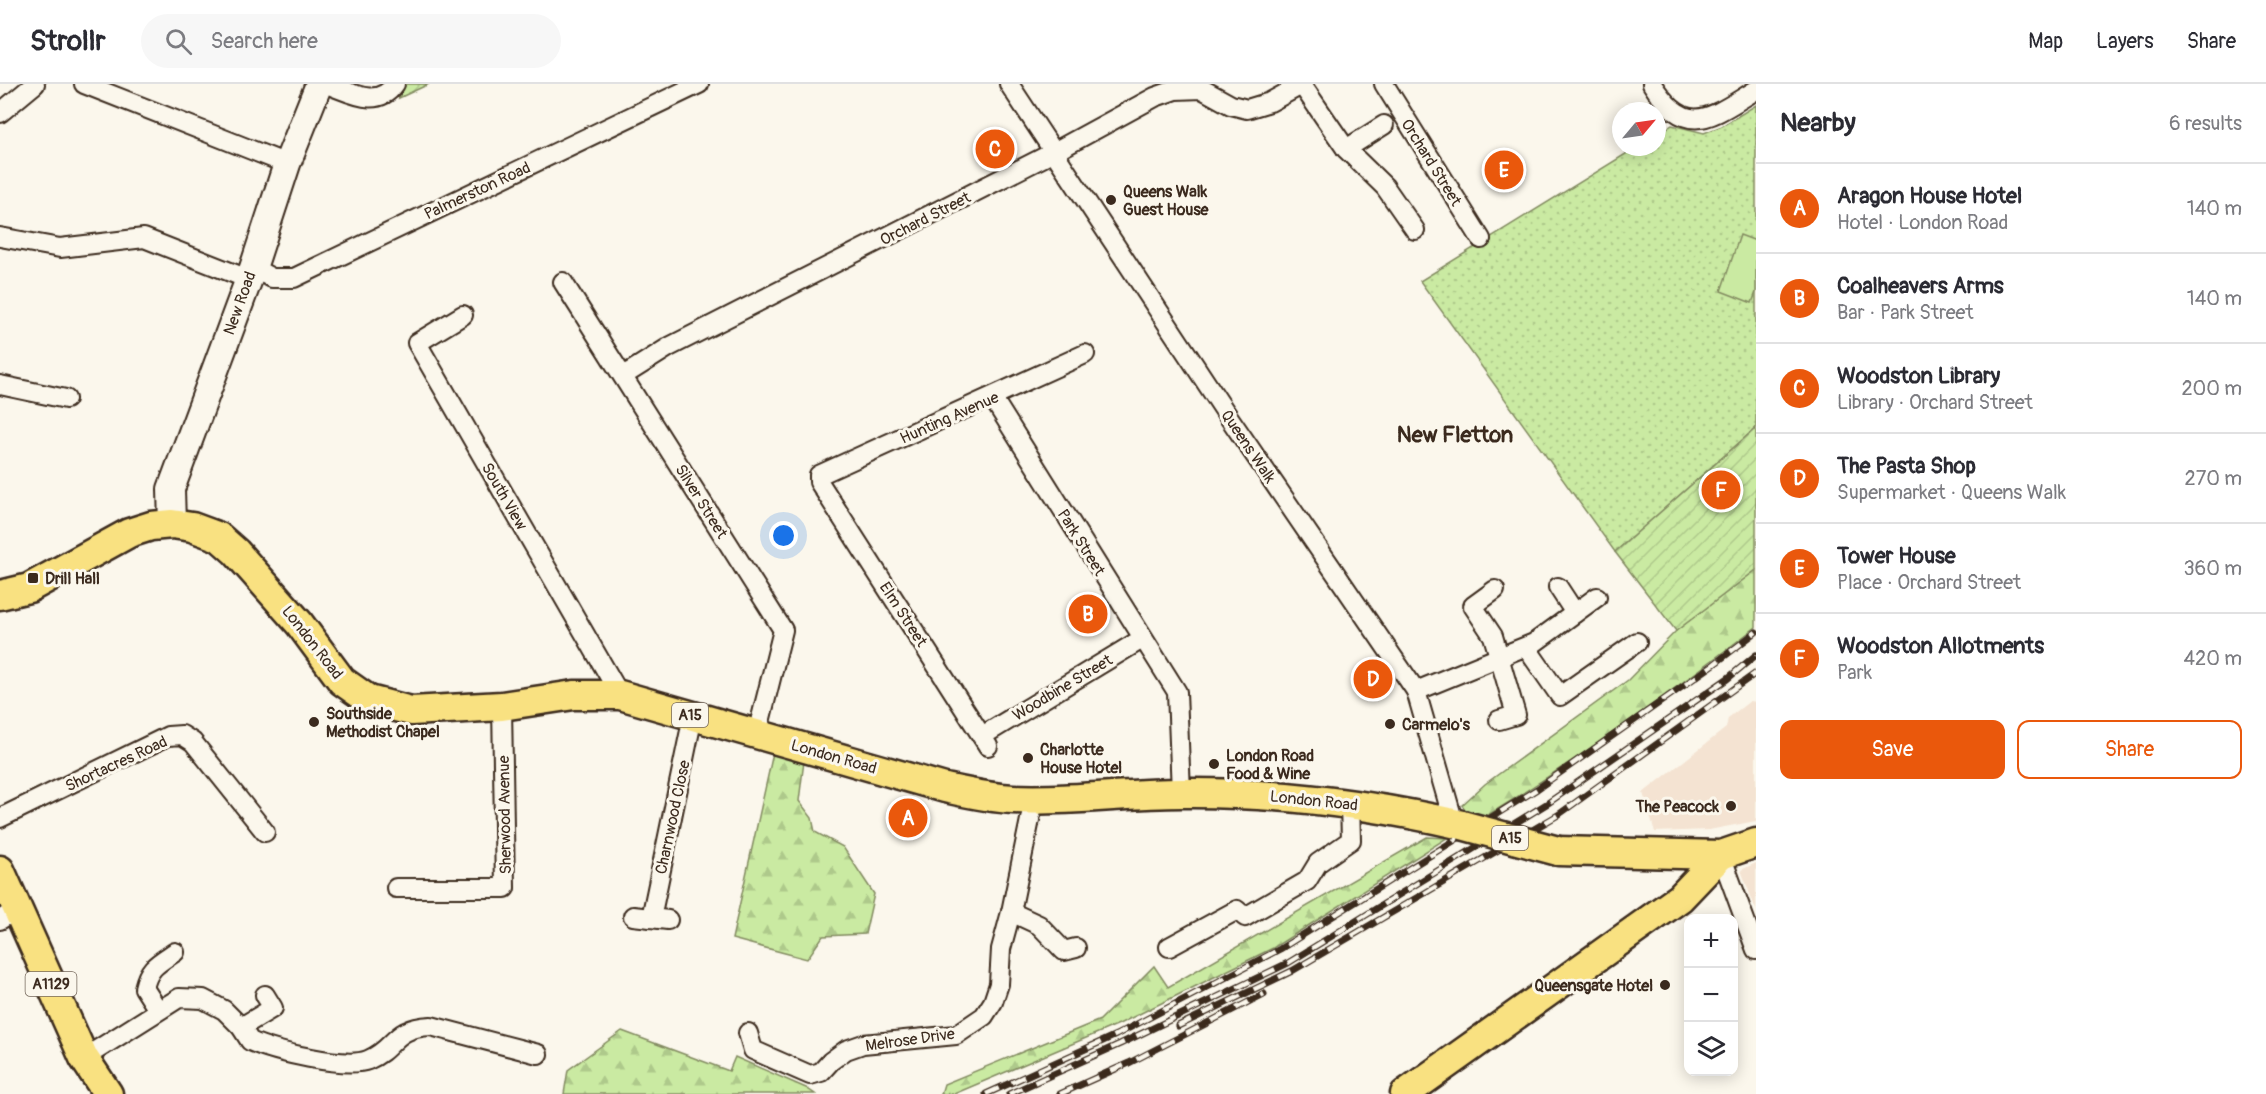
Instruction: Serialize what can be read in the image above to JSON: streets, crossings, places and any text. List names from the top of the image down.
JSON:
{
  "streets": {
    "main road": ["London Road", "A15", "A1129"],
    "street": [
      "Orchard Street",
      "Palmerston Road",
      "New Road",
      "Hunting Avenue",
      "Queens Walk",
      "South View",
      "Silver Street",
      "Park Street",
      "Elm Street",
      "Woodbine Street",
      "Shortacres Road",
      "Sherwood Avenue",
      "Charnwood Close",
      "Melrose Drive"
    ]
  },
  "crossings": [
    ["Orchard Street", "Queens Walk"],
    ["Orchard Street", "Silver Street"],
    ["Palmerston Road", "New Road"],
    ["New Road", "London Road"],
    ["Hunting Avenue", "Park Street"],
    ["Hunting Avenue", "Elm Street"],
    ["Queens Walk", "London Road"],
    ["South View", "London Road"],
    ["Silver Street", "London Road"],
    ["Park Street", "London Road"],
    ["Park Street", "Woodbine Street"],
    ["Elm Street", "Woodbine Street"],
    ["London Road", "Sherwood Avenue"],
    ["London Road", "Charnwood Close"],
    ["London Road", "Melrose Drive"]
  ],
  "districts": ["New Fletton"],
  "places": {
    "other": [
      "Queens Walk Guest House",
      "Southside Methodist Chapel",
      "Carmelo's",
      "Charlotte House Hotel",
      "London Road Food & Wine",
      "The Peacock",
      "Queensgate Hotel"
    ],
    "transit": ["Drill Hall"]
  },
  "north": "top right",
  "page": {
    "header": "Strollr",
    "search": "Search here",
    "nav": ["Map", "Layers", "Share"],
    "heading": ["Nearby", "6 results"],
    "pins": [
      "C",
      "E",
      "F",
      "B",
      "D",
      "A"
    ],
    "list": [
      {
        "mark": "A",
        "name": "Aragon House Hotel",
        "note": "Hotel · London Road",
        "value": "140 m"
      },
      {
        "mark": "B",
        "name": "Coalheavers Arms",
        "note": "Bar · Park Street",
        "value": "140 m"
      },
      {
        "mark": "C",
        "name": "Woodston Library",
        "note": "Library · Orchard Street",
        "value": "200 m"
      },
      {
        "mark": "D",
        "name": "The Pasta Shop",
        "note": "Supermarket · Queens Walk",
        "value": "270 m"
      },
      {
        "mark": "E",
        "name": "Tower House",
        "note": "Place · Orchard Street",
        "value": "360 m"
      },
      {
        "mark": "F",
        "name": "Woodston Allotments",
        "note": "Park",
        "value": "420 m"
      }
    ],
    "buttons": ["Save", "Share"],
    "map_buttons": ["+", "−"]
  }
}
